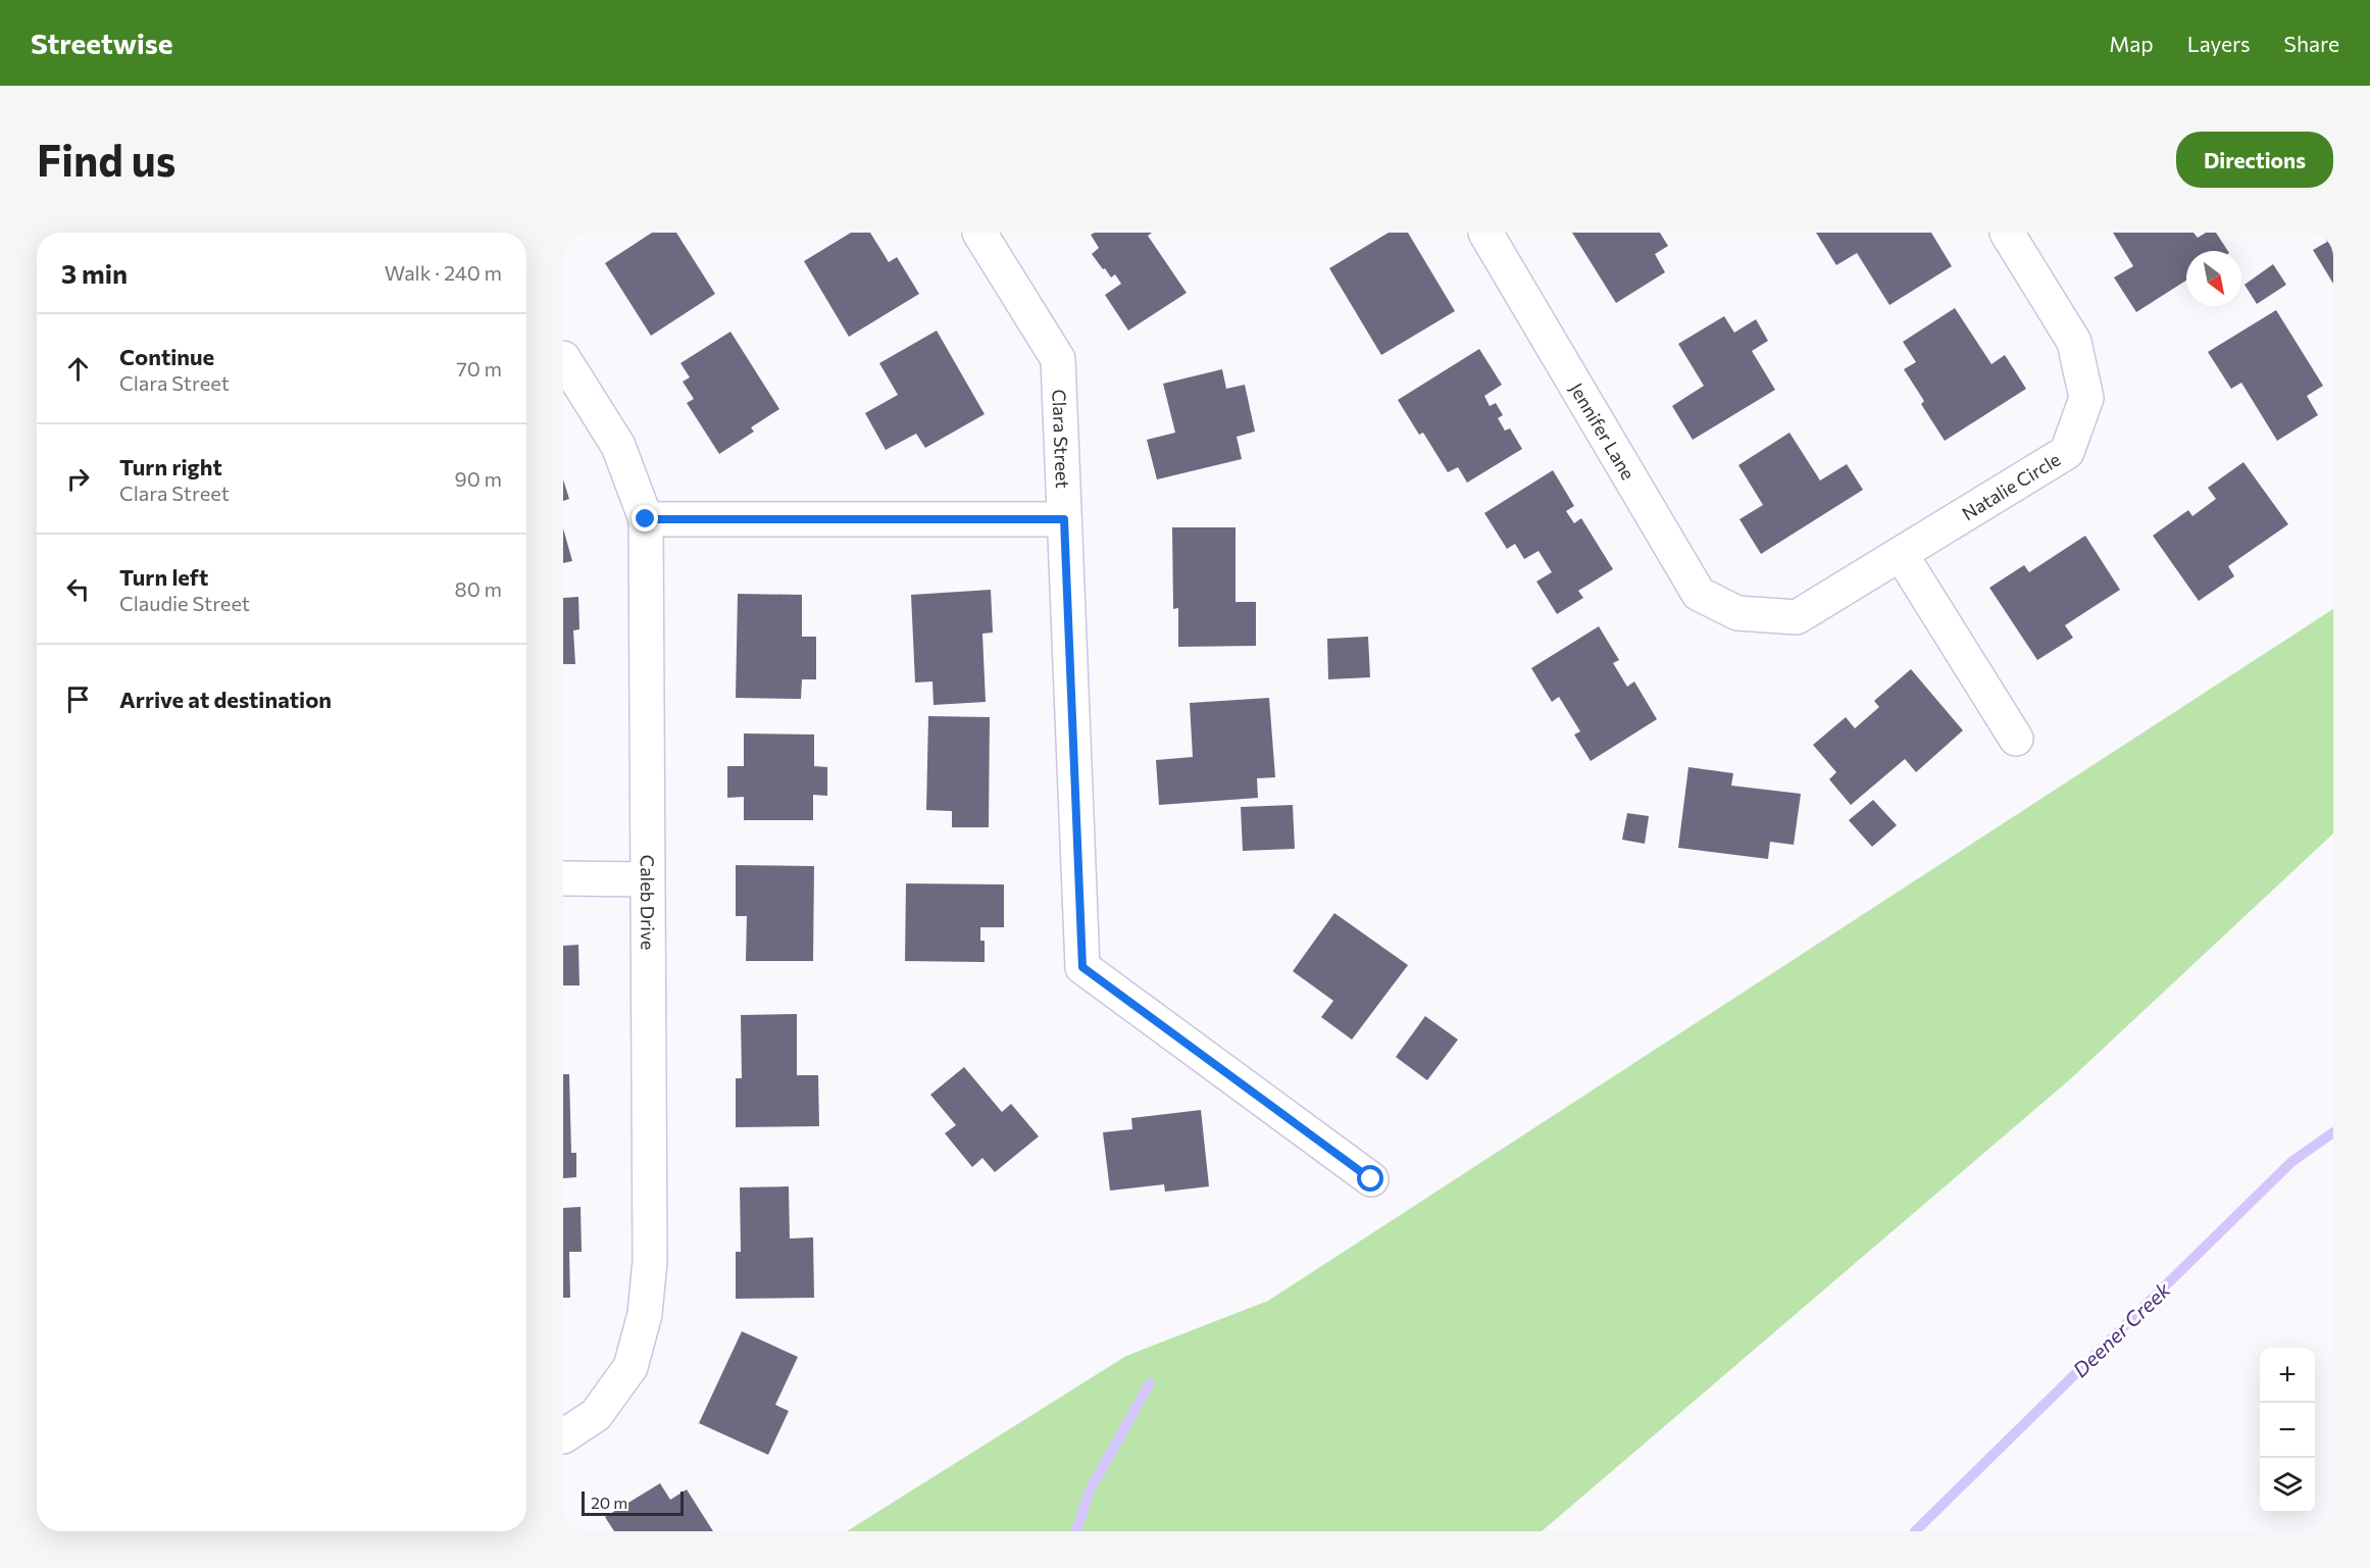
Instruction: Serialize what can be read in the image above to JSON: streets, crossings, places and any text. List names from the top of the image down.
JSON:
{
  "streets": {
    "street": [
      "Jennifer Lane",
      "Clara Street",
      "Natalie Circle",
      "Caleb Drive"
    ]
  },
  "crossings": [
    ["Jennifer Lane", "Natalie Circle"]
  ],
  "water": ["Deener Creek"],
  "scale_bar": "20 m",
  "north": "bottom right",
  "page": {
    "header": "Streetwise",
    "nav": ["Map", "Layers", "Share"],
    "buttons": "Directions",
    "title": "Find us",
    "heading": ["3 min", "Walk · 240 m"],
    "list": [
      ["Continue", "Clara Street", "70 m"],
      ["Turn right", "Clara Street", "90 m"],
      ["Turn left", "Claudie Street", "80 m"],
      "Arrive at destination"
    ],
    "map_buttons": ["+", "−"],
    "scale": "20 m"
  }
}
